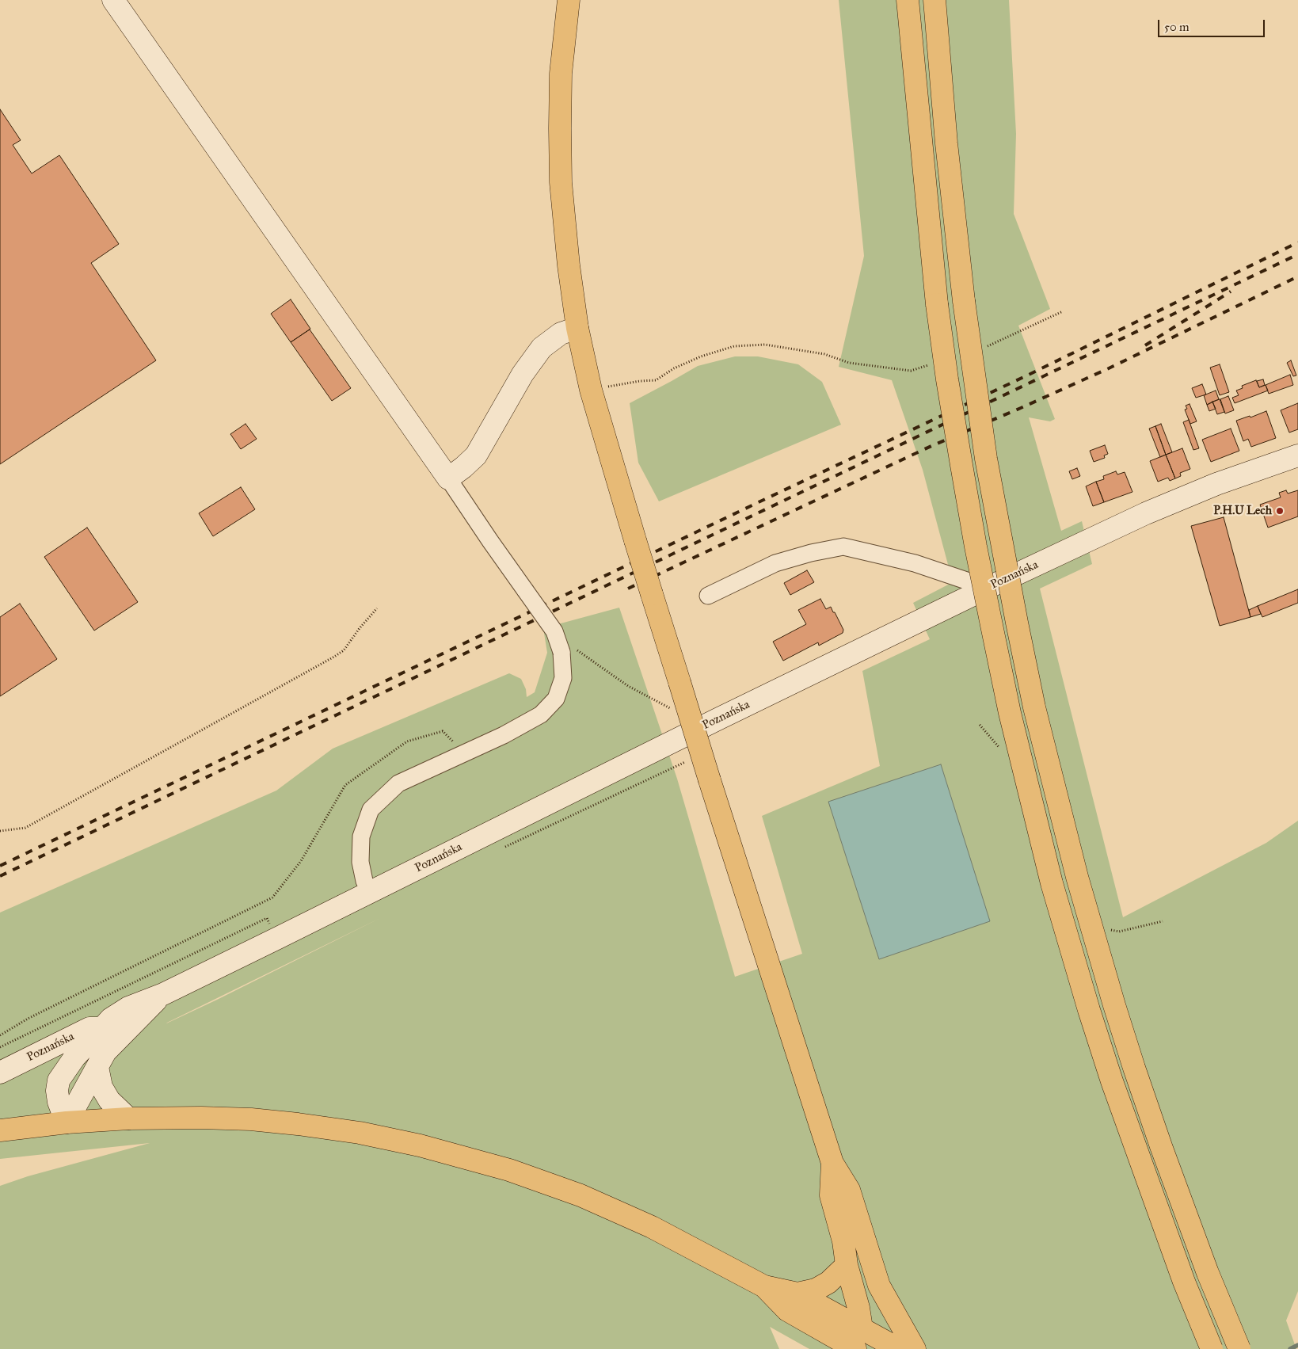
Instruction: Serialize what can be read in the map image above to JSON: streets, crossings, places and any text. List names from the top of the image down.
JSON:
{
  "streets": {
    "street": ["Poznańska"]
  },
  "places": ["P.H.U Lech"],
  "scale_bar": "50 m"
}
